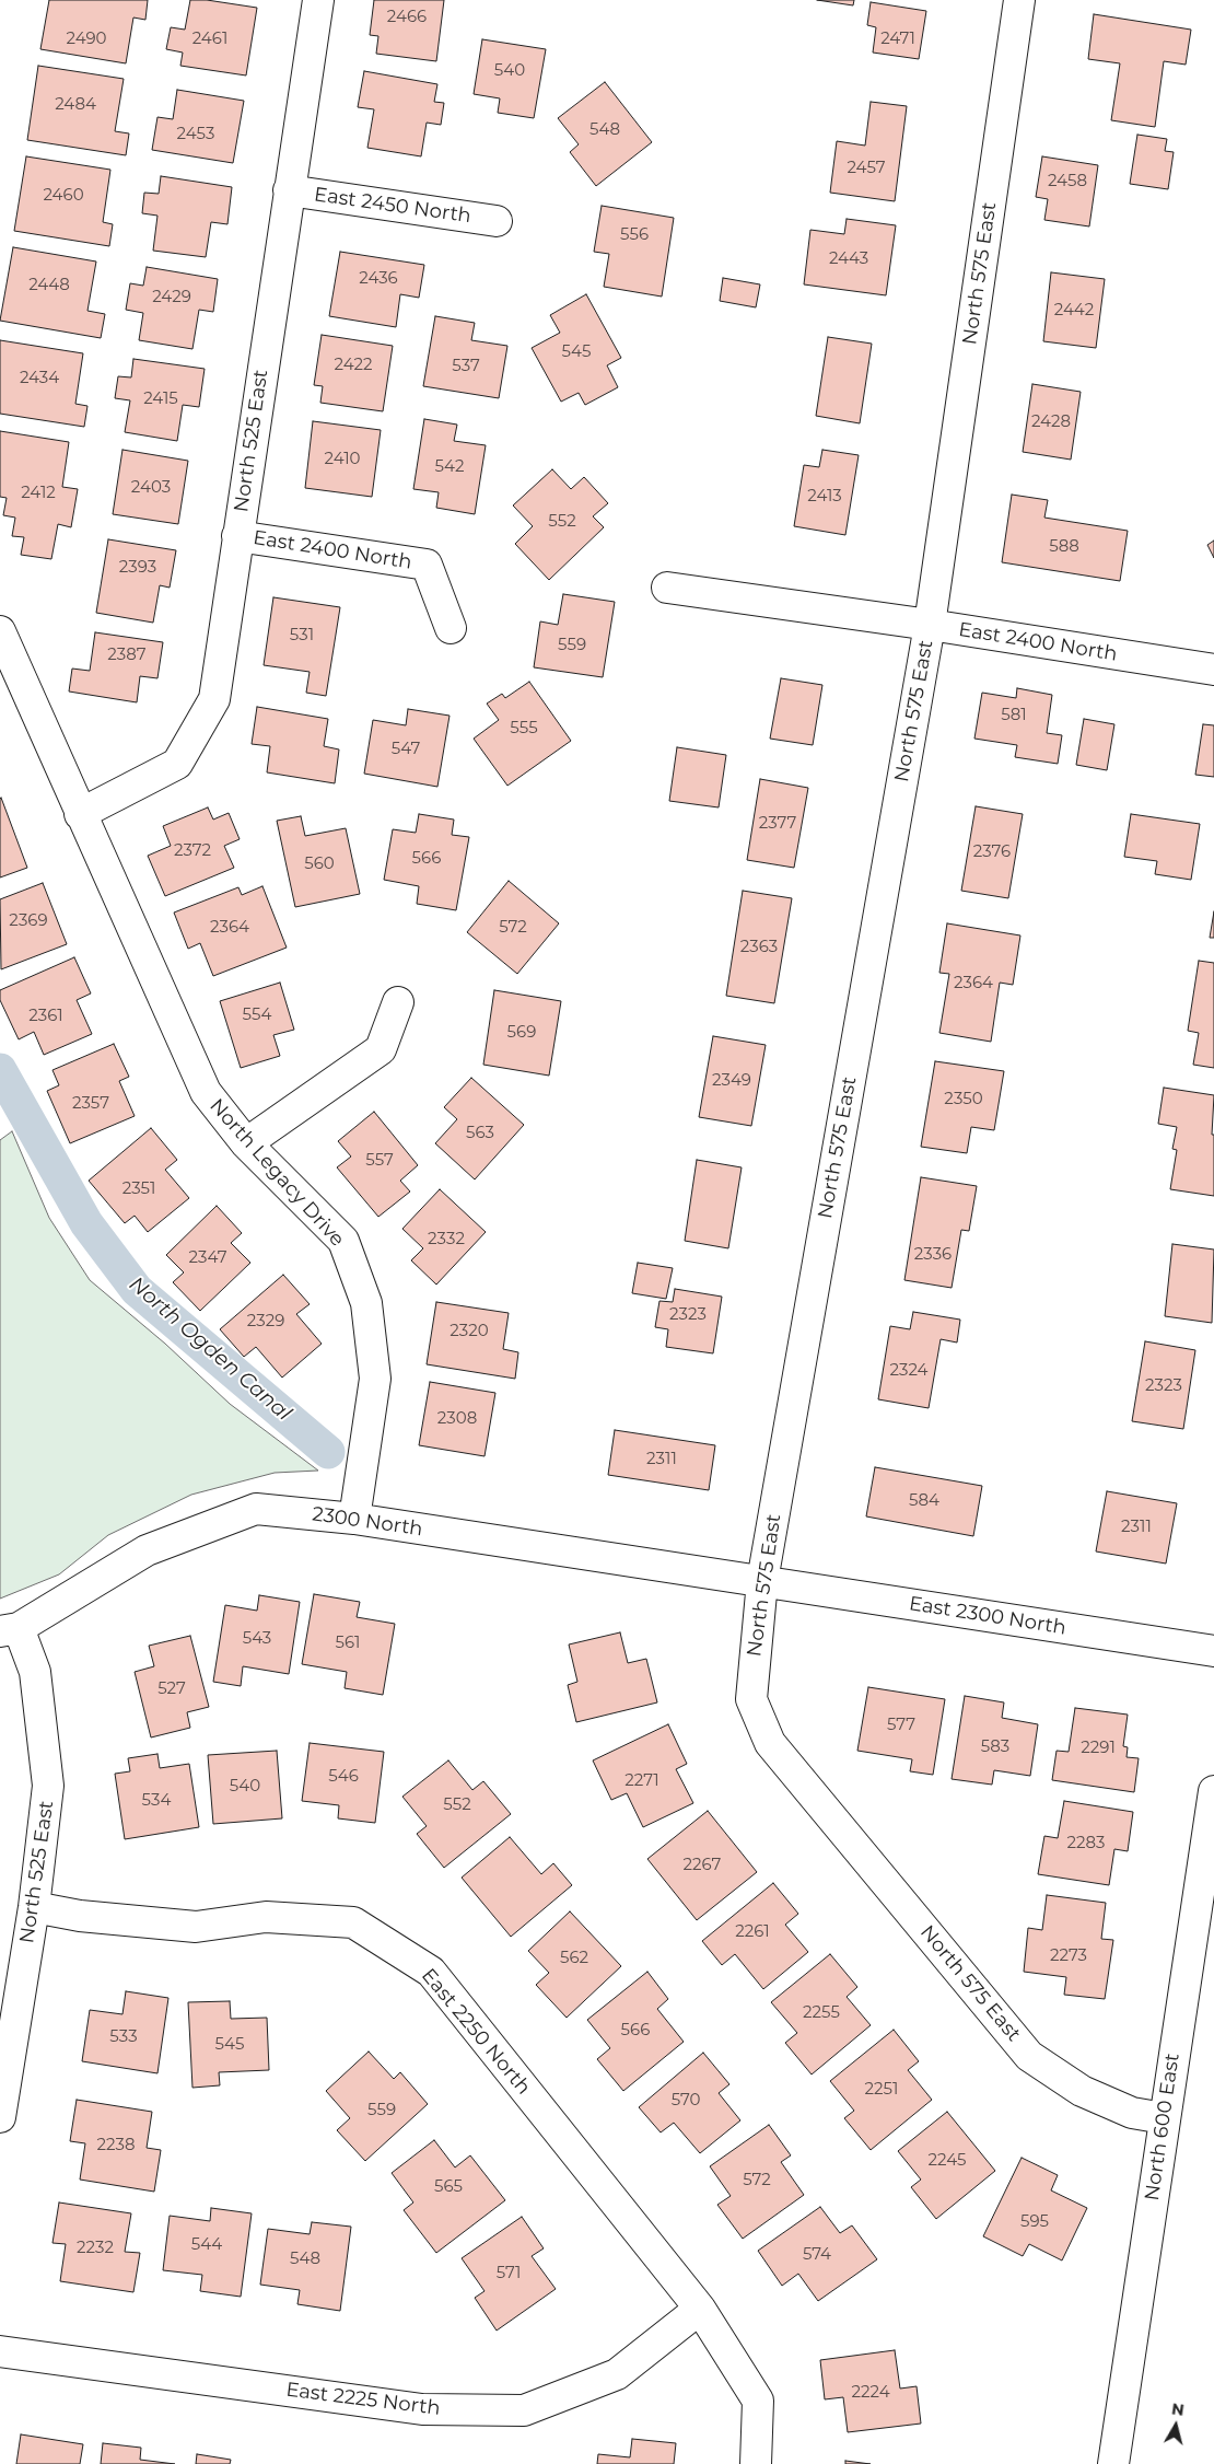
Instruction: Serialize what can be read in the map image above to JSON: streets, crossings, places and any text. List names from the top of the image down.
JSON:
{
  "streets": {
    "street": [
      "East 2450 North",
      "North 575 East",
      "North 525 East",
      "East 2400 North",
      "North Legacy Drive",
      "2300 North",
      "East 2300 North",
      "East 2250 North",
      "North 600 East",
      "East 2225 North"
    ]
  },
  "crossings": [
    ["East 2450 North", "North 525 East"],
    ["North 575 East", "East 2400 North"],
    ["North 575 East", "2300 North"],
    ["North 575 East", "East 2300 North"],
    ["North 575 East", "North 600 East"],
    ["North 525 East", "East 2400 North"],
    ["North 525 East", "North Legacy Drive"],
    ["North 525 East", "2300 North"],
    ["North 525 East", "East 2250 North"],
    ["North Legacy Drive", "2300 North"],
    ["2300 North", "East 2300 North"],
    ["East 2250 North", "East 2225 North"]
  ],
  "water": ["North Ogden Canal"],
  "house_numbers": [
    "2466",
    "2490",
    "2461",
    "2471",
    "540",
    "2484",
    "548",
    "2453",
    "2457",
    "2458",
    "2460",
    "556",
    "2443",
    "2436",
    "2448",
    "2429",
    "2442",
    "545",
    "2422",
    "537",
    "2434",
    "2415",
    "2428",
    "2410",
    "542",
    "2403",
    "2412",
    "2413",
    "552",
    "588",
    "2393",
    "531",
    "559",
    "2387",
    "581",
    "555",
    "547",
    "2377",
    "2372",
    "2376",
    "566",
    "560",
    "2369",
    "2364",
    "572",
    "2363",
    "2364",
    "554",
    "2361",
    "569",
    "2349",
    "2350",
    "2357",
    "563",
    "557",
    "2351",
    "2332",
    "2336",
    "2347",
    "2323",
    "2329",
    "2320",
    "2324",
    "2323",
    "2308",
    "2311",
    "584",
    "2311",
    "543",
    "561",
    "527",
    "577",
    "583",
    "2291",
    "546",
    "2271",
    "540",
    "534",
    "552",
    "2283",
    "2267",
    "2261",
    "2273",
    "562",
    "2255",
    "566",
    "533",
    "545",
    "2251",
    "570",
    "559",
    "2238",
    "2245",
    "572",
    "565",
    "595",
    "544",
    "2232",
    "574",
    "548",
    "571",
    "2224"
  ],
  "north": "top"
}
